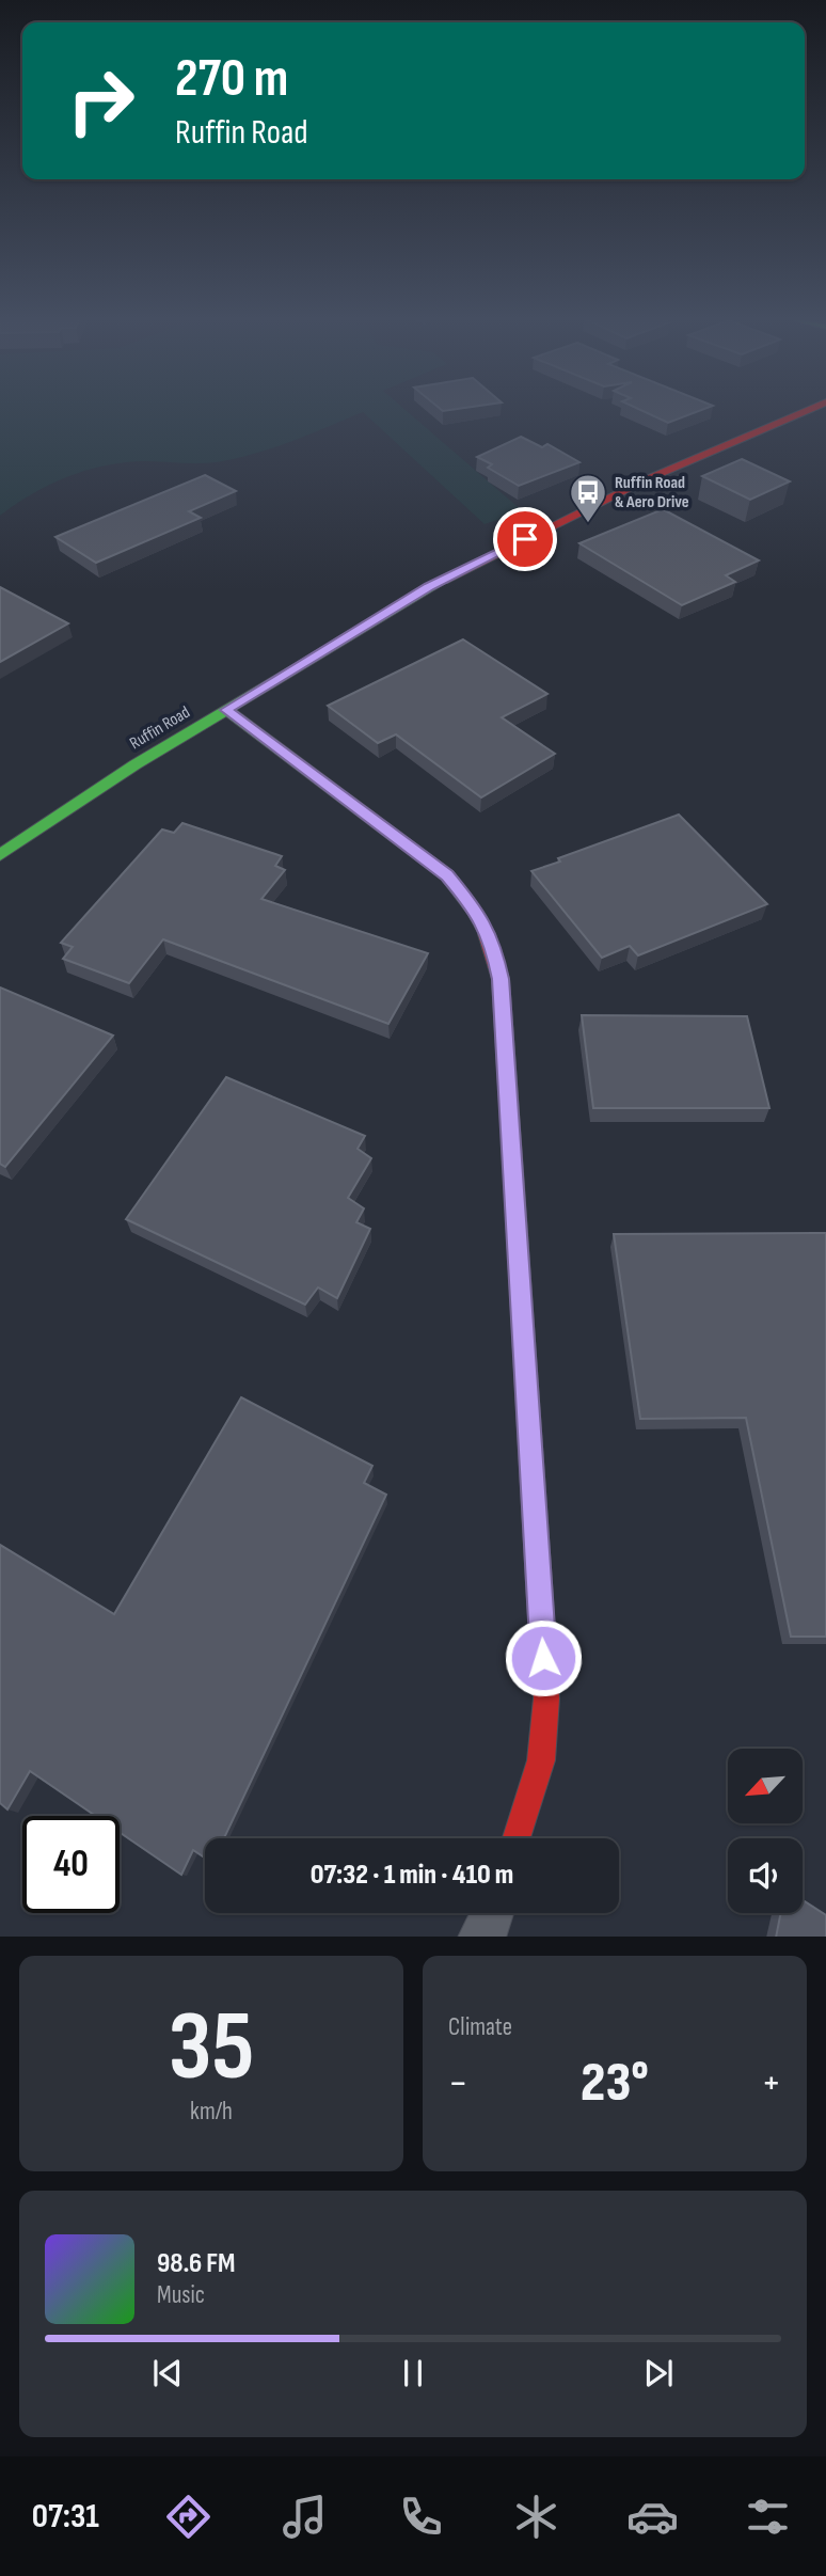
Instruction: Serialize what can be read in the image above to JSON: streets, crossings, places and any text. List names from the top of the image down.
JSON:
{
  "streets": {
    "main road": ["Ruffin Road"]
  },
  "places": {
    "bus stop": ["Ruffin Road & Aero Drive"]
  },
  "north": "bottom left",
  "page": {
    "turn": ["270 m", "Ruffin Road"],
    "limit": "40",
    "trip": "07:32 · 1 min · 410 m",
    "tile": [
      ["35", "km/h"],
      "Climate"
    ],
    "heat": ["−", "23°", "+"],
    "song": ["98.6 FM", "Music"],
    "tabs": "07:31"
  }
}
